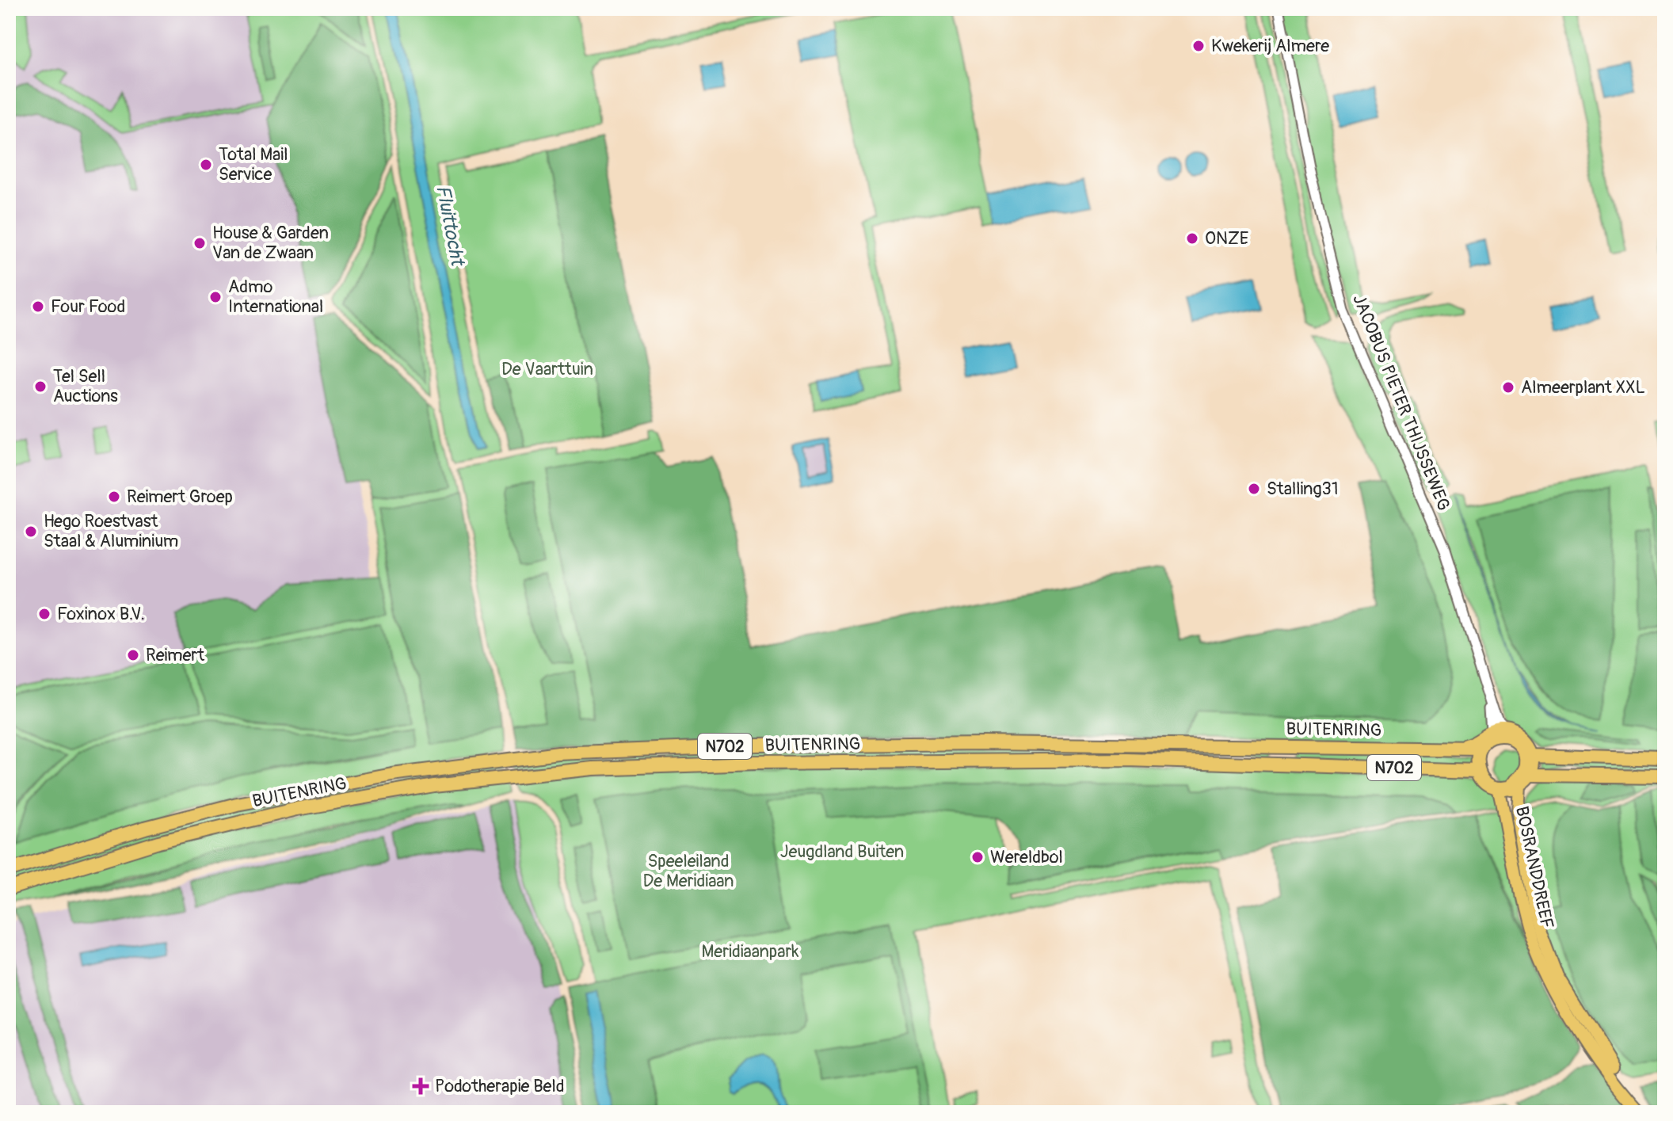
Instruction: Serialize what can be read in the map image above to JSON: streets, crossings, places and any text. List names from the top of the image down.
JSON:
{
  "streets": {
    "highway": ["BUITENRING", "N702"],
    "main road": ["BOSRANDDREEF"],
    "street": ["JACOBUS PIETER THIJSSEWEG"]
  },
  "crossings": [
    ["JACOBUS PIETER THIJSSEWEG", "BUITENRING"],
    ["JACOBUS PIETER THIJSSEWEG", "BOSRANDDREEF"],
    ["BUITENRING", "BOSRANDDREEF"]
  ],
  "water": ["Fluittocht"],
  "parks": [
    "De Vaarttuin",
    "Jeugdland Buiten",
    "Speeleiland De Meridiaan",
    "Meridiaanpark"
  ],
  "places": {
    "other": [
      "Kwekerij Almere",
      "Total Mail Service",
      "ONZE",
      "House & Garden Van de Zwaan",
      "Admo International",
      "Four Food",
      "Tel Sell Auctions",
      "Almeerplant XXL",
      "Stalling31",
      "Reimert Groep",
      "Hego Roestvast Staal & Aluminium",
      "Foxinox B.V.",
      "Reimert",
      "Wereldbol"
    ],
    "health": ["Podotherapie Beld"]
  }
}
